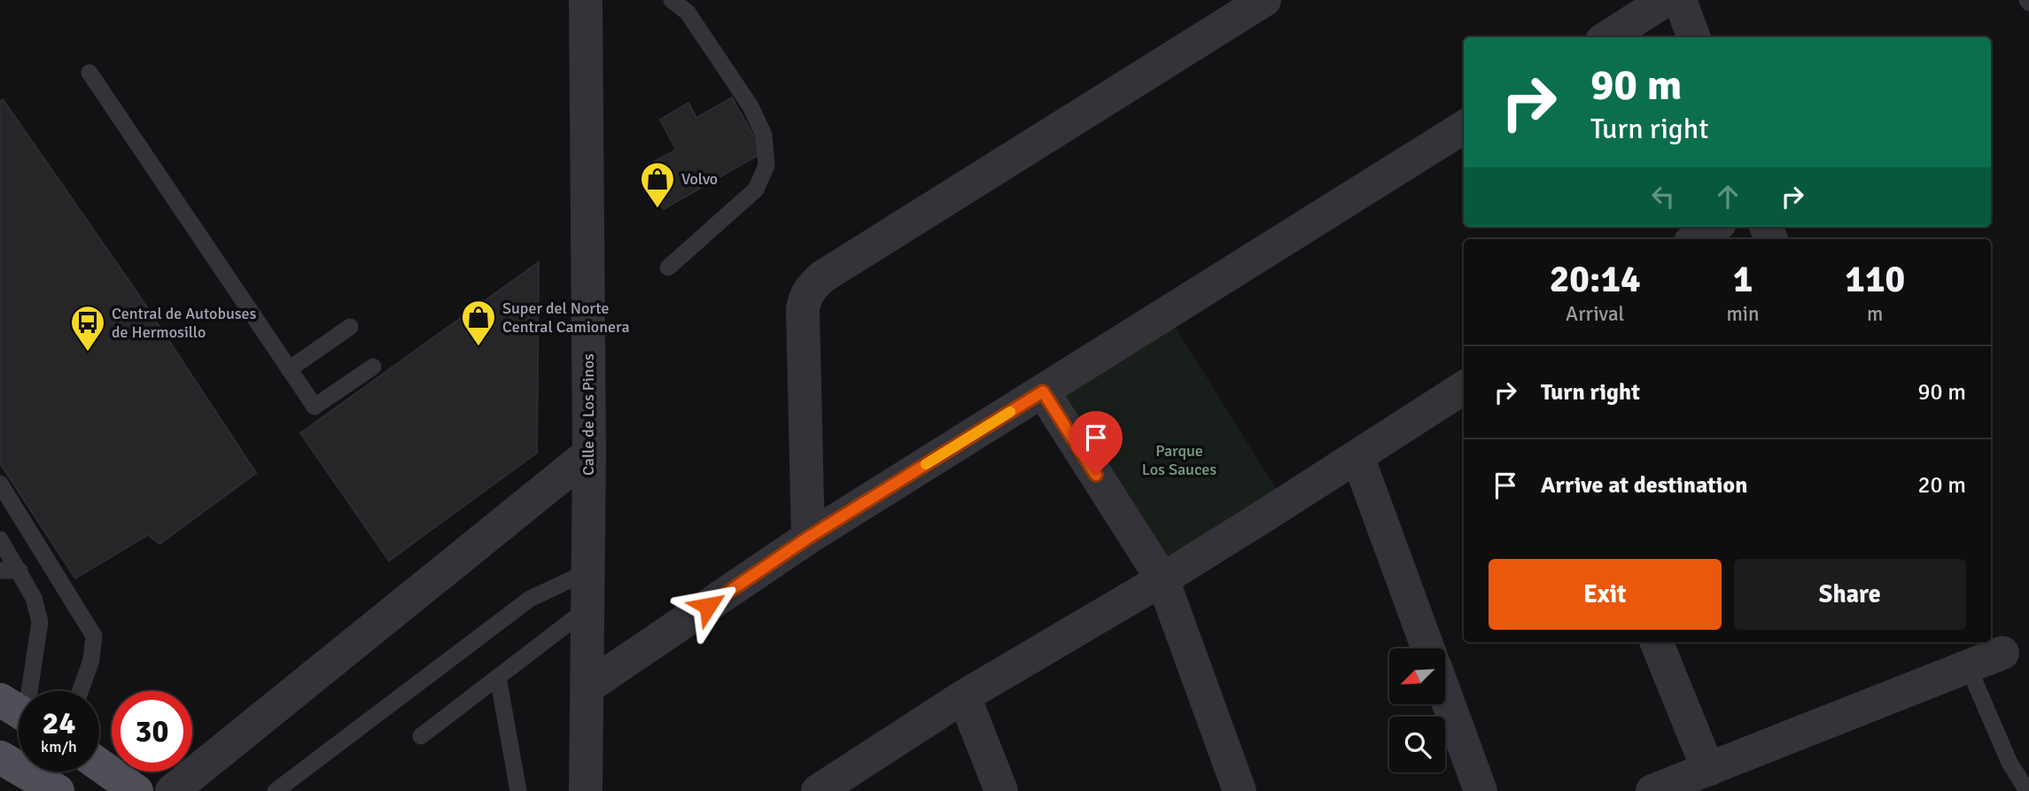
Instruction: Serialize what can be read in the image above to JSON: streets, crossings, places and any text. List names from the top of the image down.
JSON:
{
  "streets": {
    "street": ["Calle de Los Pinos"]
  },
  "parks": ["Parque Los Sauces"],
  "places": {
    "shop": ["Volvo", "Super del Norte Central Camionera"],
    "bus stop": ["Central de Autobuses de Hermosillo"]
  },
  "north": "bottom left",
  "page": {
    "turn": ["90 m", "Turn right"],
    "eta": [
      "20:14",
      "Arrival",
      "1",
      "min",
      "110",
      "m"
    ],
    "list": [
      {
        "name": "Turn right",
        "value": "90 m"
      },
      {
        "name": "Arrive at destination",
        "value": "20 m"
      }
    ],
    "buttons": ["Exit", "Share"],
    "speed": "24 km/h",
    "limit": "30"
  }
}
